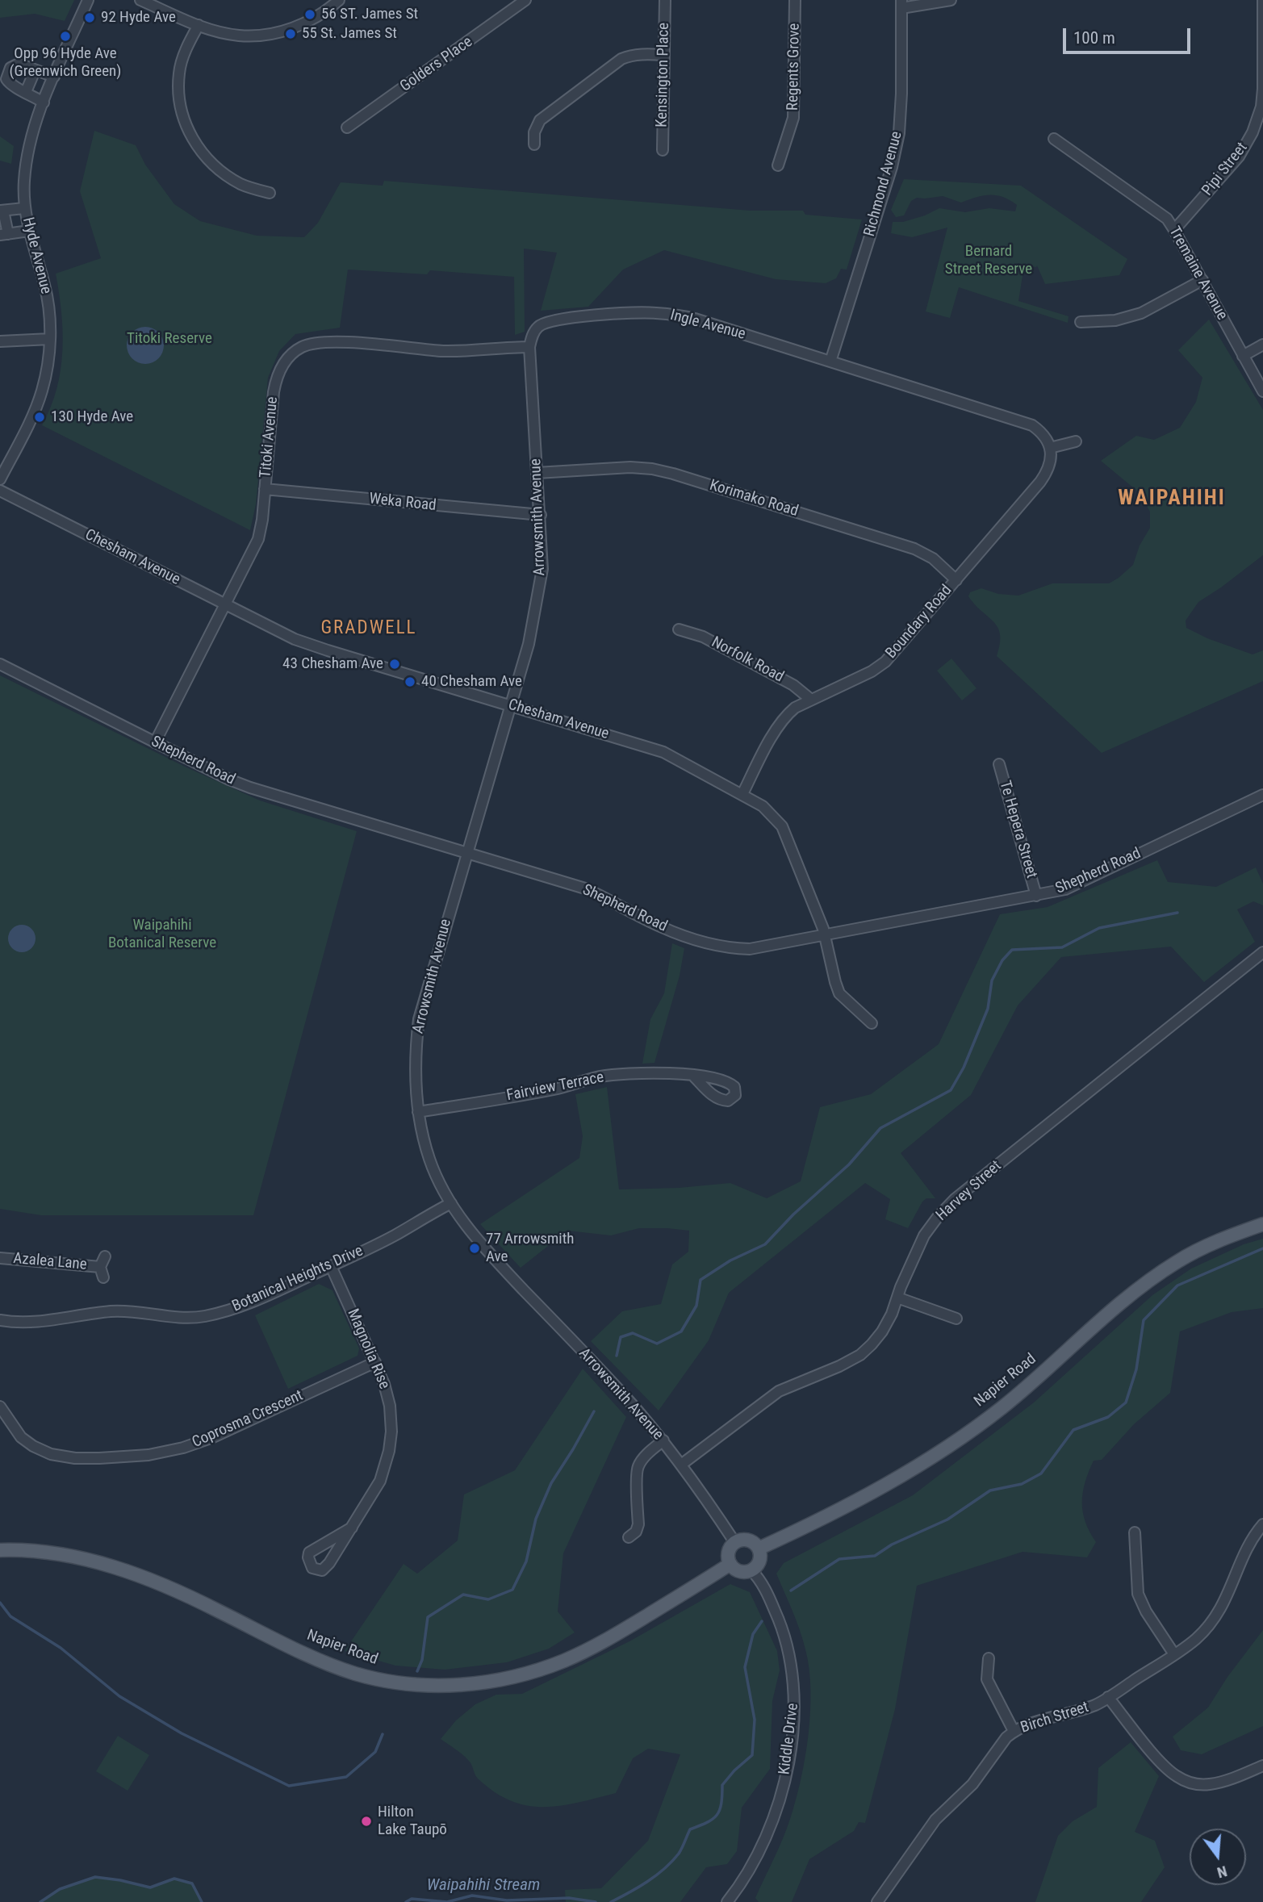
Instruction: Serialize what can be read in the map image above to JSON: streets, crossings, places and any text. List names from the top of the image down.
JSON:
{
  "streets": {
    "main road": ["Napier Road"],
    "street": [
      "Golders Place",
      "Regents Grove",
      "Kensington Place",
      "Pipi Street",
      "Richmond Avenue",
      "Hyde Avenue",
      "Tremaine Avenue",
      "Ingle Avenue",
      "Titoki Avenue",
      "Korimako Road",
      "Weka Road",
      "Arrowsmith Avenue",
      "Chesham Avenue",
      "Boundary Road",
      "Norfolk Road",
      "Shepherd Road",
      "Te Hepera Street",
      "Fairview Terrace",
      "Harvey Street",
      "Azalea Lane",
      "Botanical Heights Drive",
      "Magnolia Rise",
      "Coprosma Crescent",
      "Birch Street",
      "Kiddle Drive"
    ]
  },
  "crossings": [
    ["Pipi Street", "Tremaine Avenue"],
    ["Richmond Avenue", "Ingle Avenue"],
    ["Ingle Avenue", "Titoki Avenue"],
    ["Ingle Avenue", "Arrowsmith Avenue"],
    ["Titoki Avenue", "Weka Road"],
    ["Titoki Avenue", "Arrowsmith Avenue"],
    ["Titoki Avenue", "Chesham Avenue"],
    ["Titoki Avenue", "Shepherd Road"],
    ["Korimako Road", "Arrowsmith Avenue"],
    ["Korimako Road", "Boundary Road"],
    ["Weka Road", "Arrowsmith Avenue"],
    ["Arrowsmith Avenue", "Chesham Avenue"],
    ["Arrowsmith Avenue", "Shepherd Road"],
    ["Arrowsmith Avenue", "Fairview Terrace"],
    ["Arrowsmith Avenue", "Harvey Street"],
    ["Arrowsmith Avenue", "Botanical Heights Drive"],
    ["Arrowsmith Avenue", "Napier Road"],
    ["Arrowsmith Avenue", "Kiddle Drive"],
    ["Chesham Avenue", "Boundary Road"],
    ["Chesham Avenue", "Shepherd Road"],
    ["Boundary Road", "Norfolk Road"],
    ["Shepherd Road", "Te Hepera Street"],
    ["Botanical Heights Drive", "Magnolia Rise"],
    ["Magnolia Rise", "Coprosma Crescent"],
    ["Napier Road", "Kiddle Drive"]
  ],
  "districts": ["WAIPAHIHI", "GRADWELL"],
  "water": ["Waipahihi Stream"],
  "parks": ["Bernard Street Reserve", "Titoki Reserve", "Waipahihi Botanical Reserve"],
  "places": [
    "56 ST. James St",
    "92 Hyde Ave",
    "55 St. James St",
    "Opp 96 Hyde Ave (Greenwich Green)",
    "130 Hyde Ave",
    "43 Chesham Ave",
    "40 Chesham Ave",
    "77 Arrowsmith Ave",
    "Hilton Lake Taupō"
  ],
  "scale_bar": "100 m",
  "north": "bottom"
}
